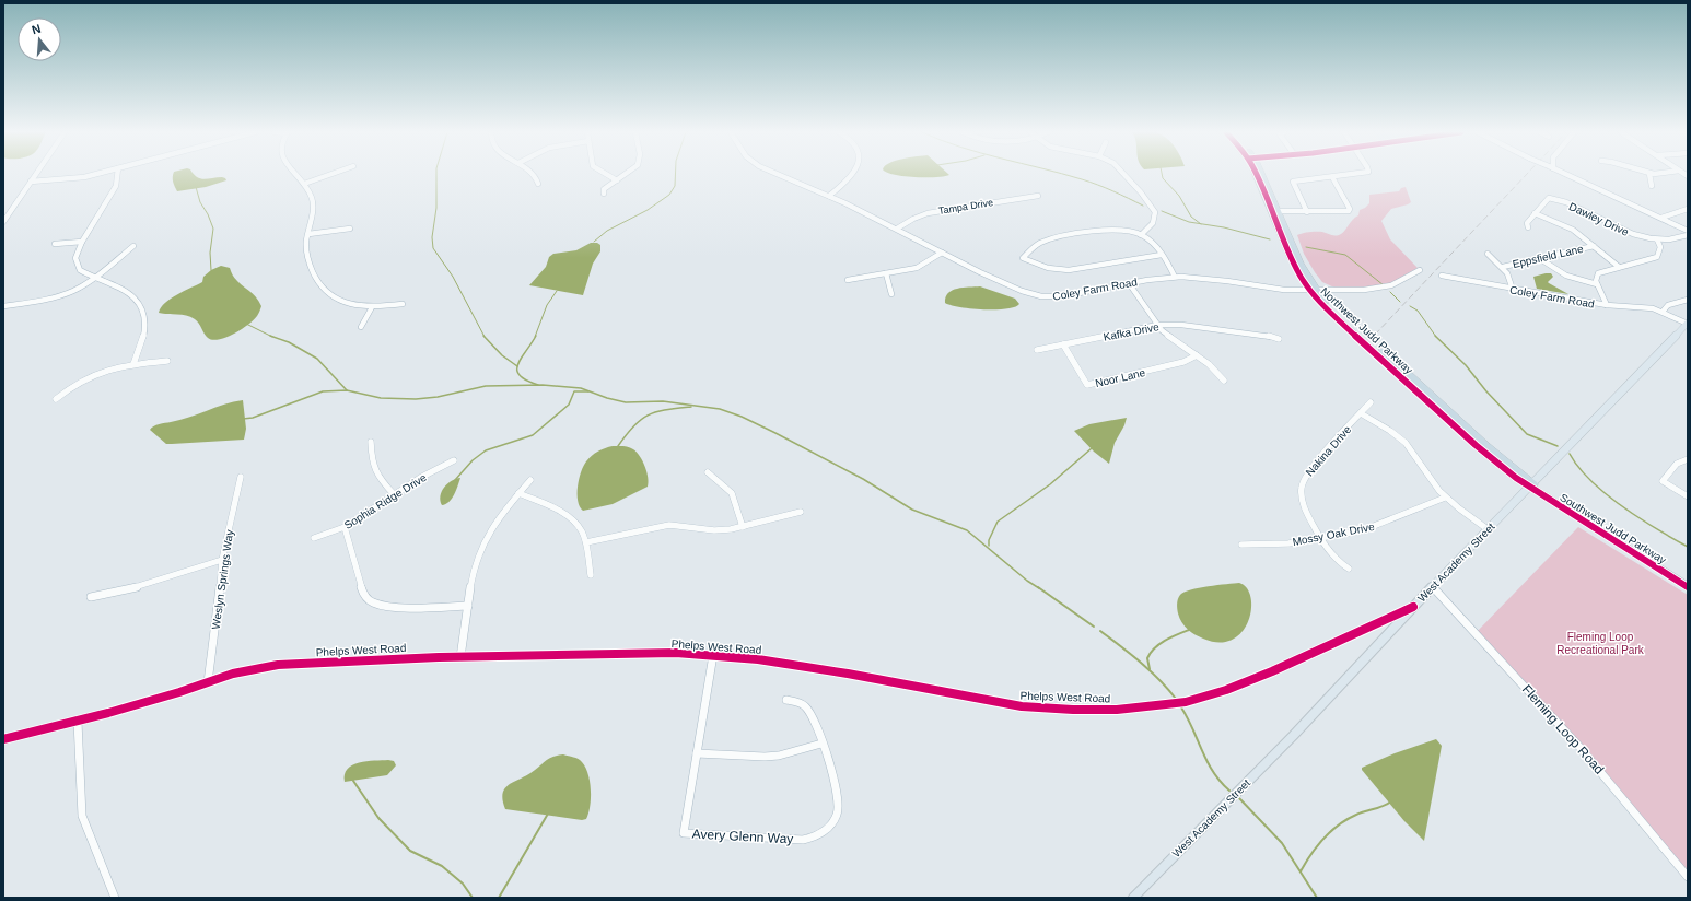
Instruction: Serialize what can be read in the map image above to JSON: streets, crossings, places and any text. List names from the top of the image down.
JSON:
{
  "streets": {
    "highway": ["Northwest Judd Parkway", "Southwest Judd Parkway"],
    "main road": ["West Academy Street"],
    "street": [
      "Tampa Drive",
      "Dawley Drive",
      "Eppsfield Lane",
      "Coley Farm Road",
      "Kafka Drive",
      "Noor Lane",
      "Nakina Drive",
      "Sophia Ridge Drive",
      "Mossy Oak Drive",
      "Weslyn Springs Way",
      "Phelps West Road",
      "Fleming Loop Road",
      "Avery Glenn Way"
    ]
  },
  "crossings": [
    ["Tampa Drive", "Coley Farm Road"],
    ["Coley Farm Road", "Northwest Judd Parkway"],
    ["Coley Farm Road", "West Academy Street"],
    ["Northwest Judd Parkway", "Southwest Judd Parkway"],
    ["Northwest Judd Parkway", "West Academy Street"],
    ["Kafka Drive", "Noor Lane"],
    ["Nakina Drive", "Mossy Oak Drive"],
    ["Southwest Judd Parkway", "West Academy Street"],
    ["West Academy Street", "Phelps West Road"],
    ["West Academy Street", "Fleming Loop Road"],
    ["Weslyn Springs Way", "Phelps West Road"],
    ["Phelps West Road", "Avery Glenn Way"]
  ],
  "parks": ["Fleming Loop Recreational Park"],
  "north": "top"
}
